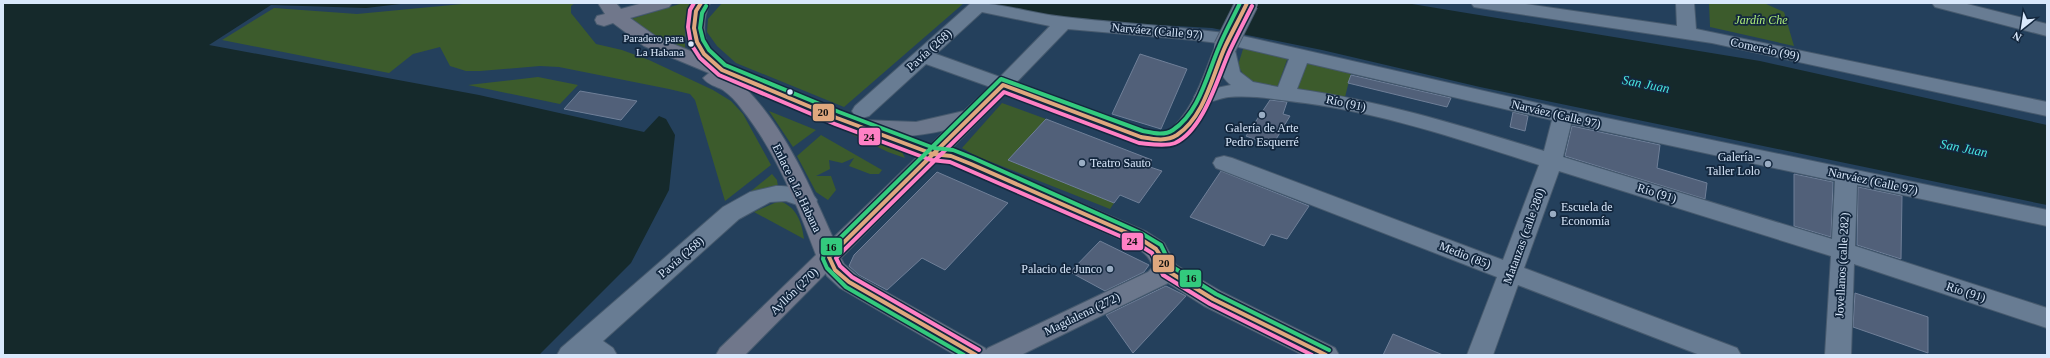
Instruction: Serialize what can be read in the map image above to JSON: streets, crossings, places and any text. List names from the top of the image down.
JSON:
{
  "streets": {
    "highway": ["Enlace a La Habana", "Ayllón (270)"],
    "main road": ["Magdalena (272)"],
    "street": [
      "Narváez (Calle 97)",
      "Comercio (99)",
      "Pavía (268)",
      "Río (91)",
      "Matanzas (calle 280)",
      "Medio (85)",
      "Jovellanos (calle 282)"
    ]
  },
  "crossings": [
    ["Narváez (Calle 97)", "Pavía (268)"],
    ["Narváez (Calle 97)", "Matanzas (calle 280)"],
    ["Narváez (Calle 97)", "Jovellanos (calle 282)"],
    ["Narváez (Calle 97)", "Ayllón (270)"],
    ["Pavía (268)", "Enlace a La Habana"],
    ["Pavía (268)", "Ayllón (270)"],
    ["Río (91)", "Matanzas (calle 280)"],
    ["Río (91)", "Jovellanos (calle 282)"],
    ["Enlace a La Habana", "Ayllón (270)"],
    ["Matanzas (calle 280)", "Medio (85)"]
  ],
  "water": ["San Juan"],
  "parks": ["Jardín Che"],
  "places": [
    "Paradero para La Habana",
    "Galería de Arte Pedro Esquerré",
    "Teatro Sauto",
    "Galería - Taller Lolo",
    "Escuela de Economía",
    "Palacio de Junco"
  ],
  "lines": ["transit line 20", "transit line 24", "transit line 16"],
  "north": "bottom left"
}
